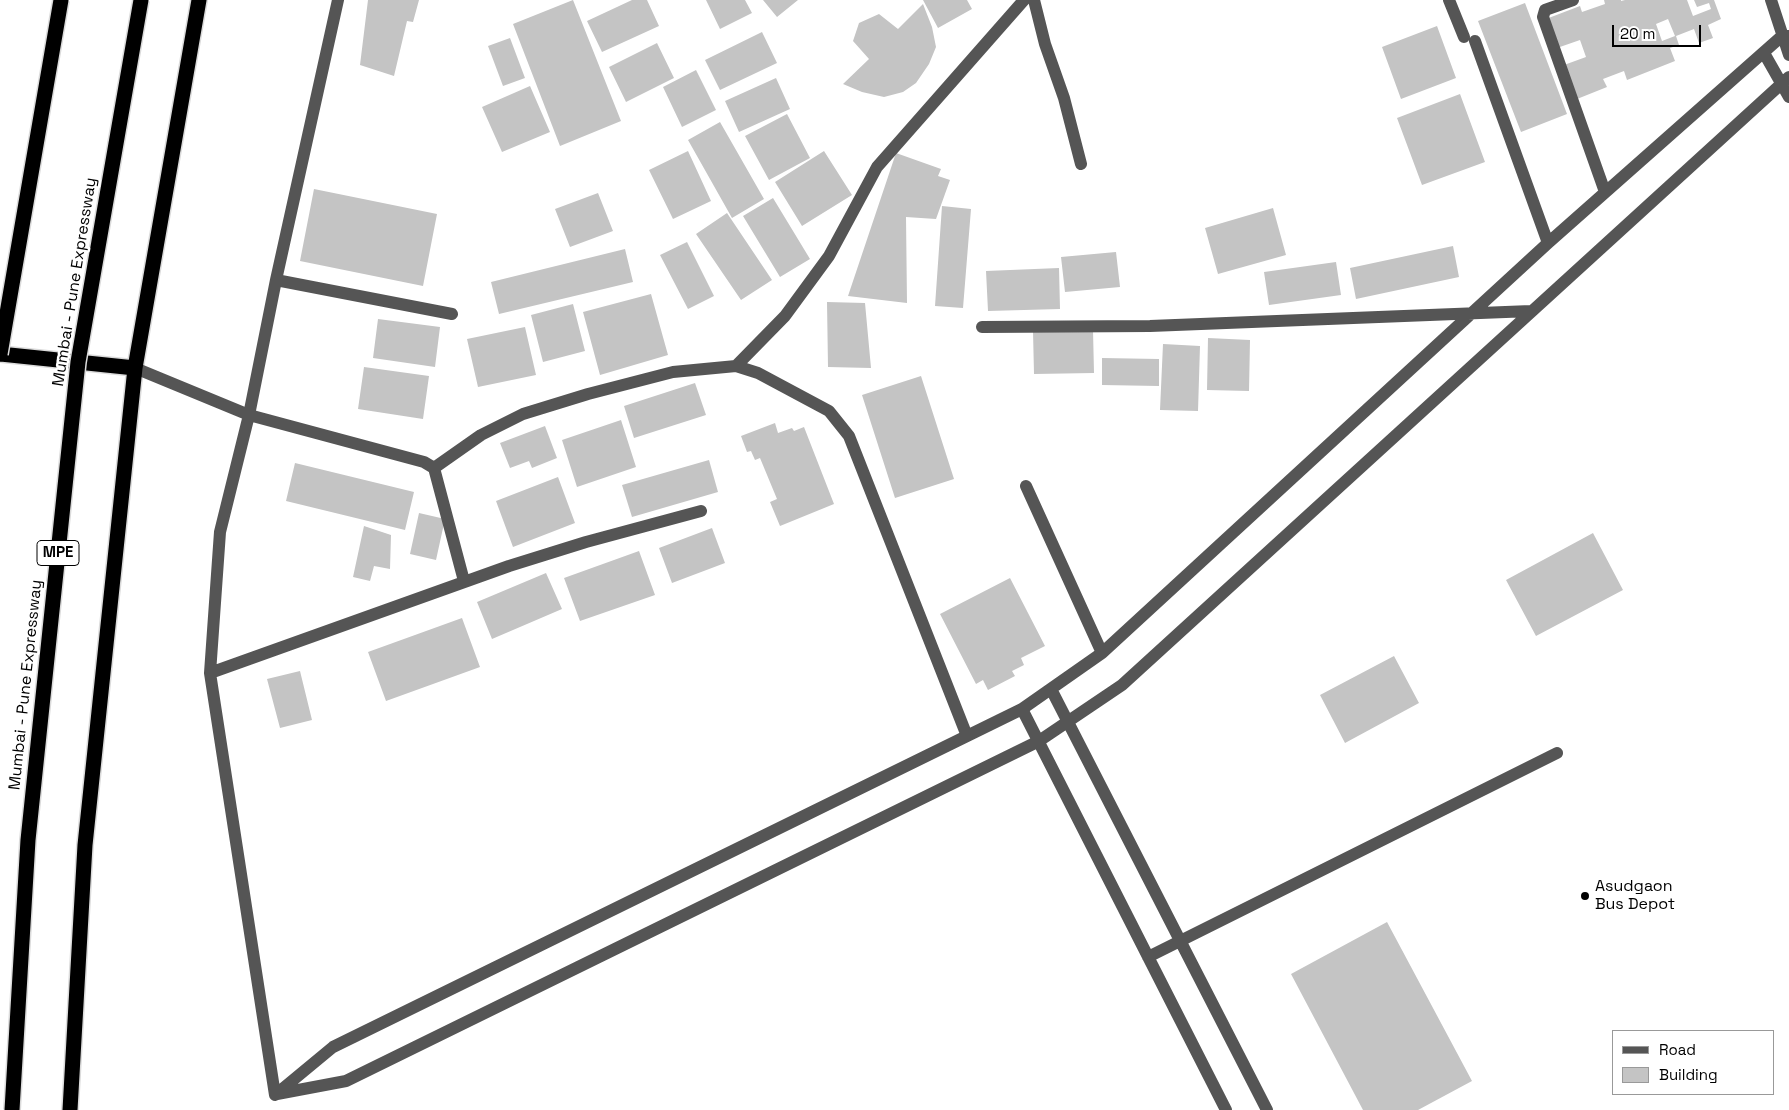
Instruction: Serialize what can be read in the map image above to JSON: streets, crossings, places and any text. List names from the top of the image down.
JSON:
{
  "streets": {
    "highway": ["Mumbai - Pune Expressway", "MPE"]
  },
  "places": ["Asudgaon Bus Depot"],
  "legend": ["Road", "Building"],
  "scale_bar": "20 m"
}
